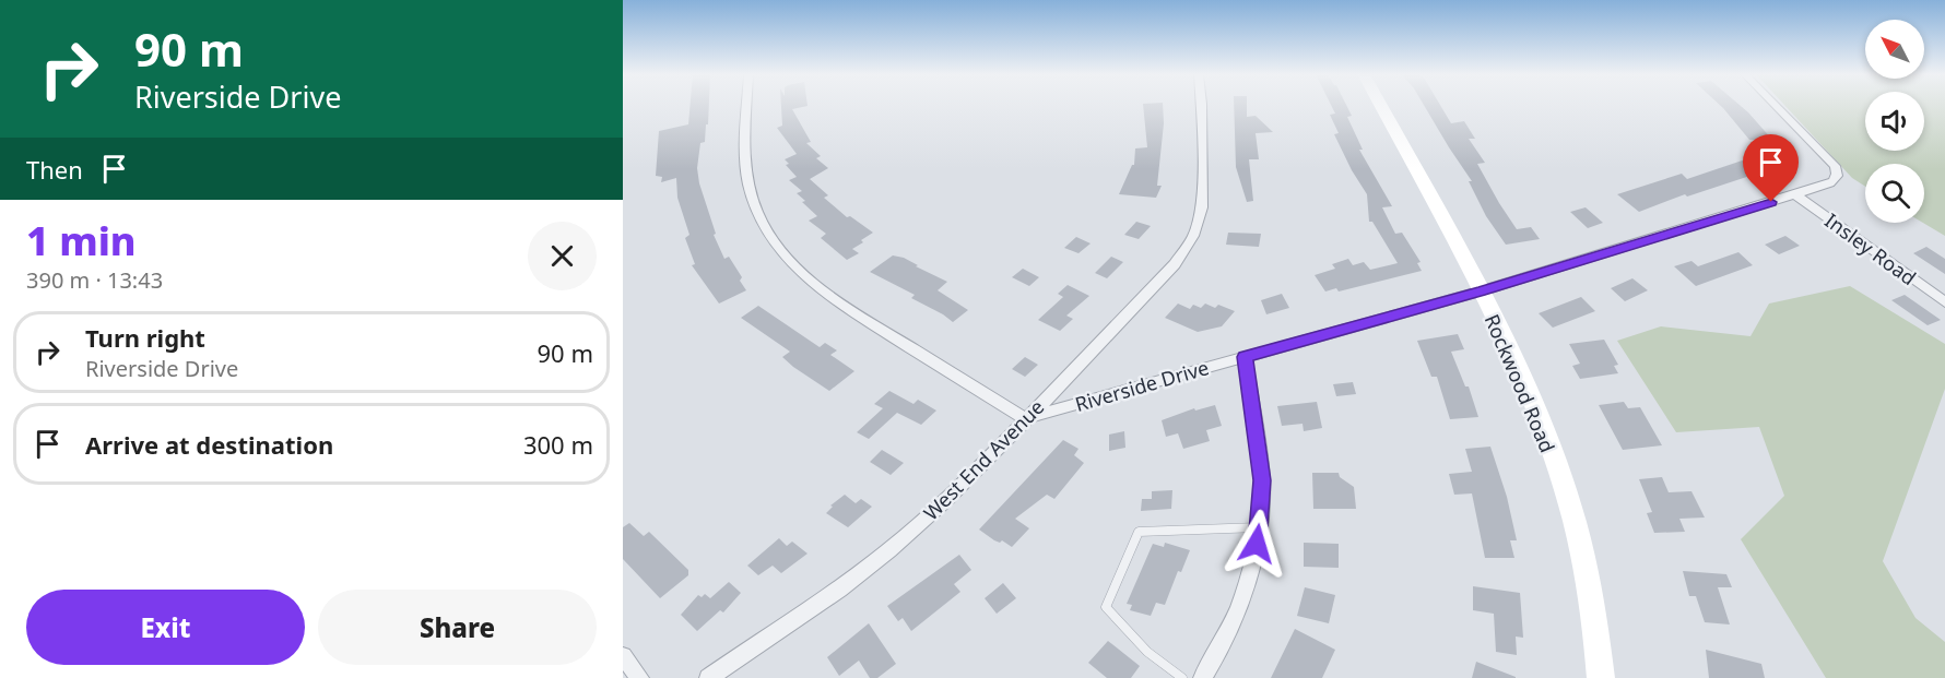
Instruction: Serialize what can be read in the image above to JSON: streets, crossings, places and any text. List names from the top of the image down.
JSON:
{
  "streets": {
    "street": [
      "Insley Road",
      "Rockwood Road",
      "Riverside Drive",
      "West End Avenue"
    ]
  },
  "crossings": [
    ["Insley Road", "Riverside Drive"],
    ["Rockwood Road", "Riverside Drive"],
    ["Riverside Drive", "West End Avenue"]
  ],
  "north": "top left",
  "page": {
    "turn": ["90 m", "Riverside Drive"],
    "then": "Then",
    "heading": ["1 min", "390 m · 13:43"],
    "list": [
      {
        "name": "Turn right",
        "note": "Riverside Drive",
        "value": "90 m"
      },
      {
        "name": "Arrive at destination",
        "value": "300 m"
      }
    ],
    "buttons": ["Exit", "Share"]
  }
}
